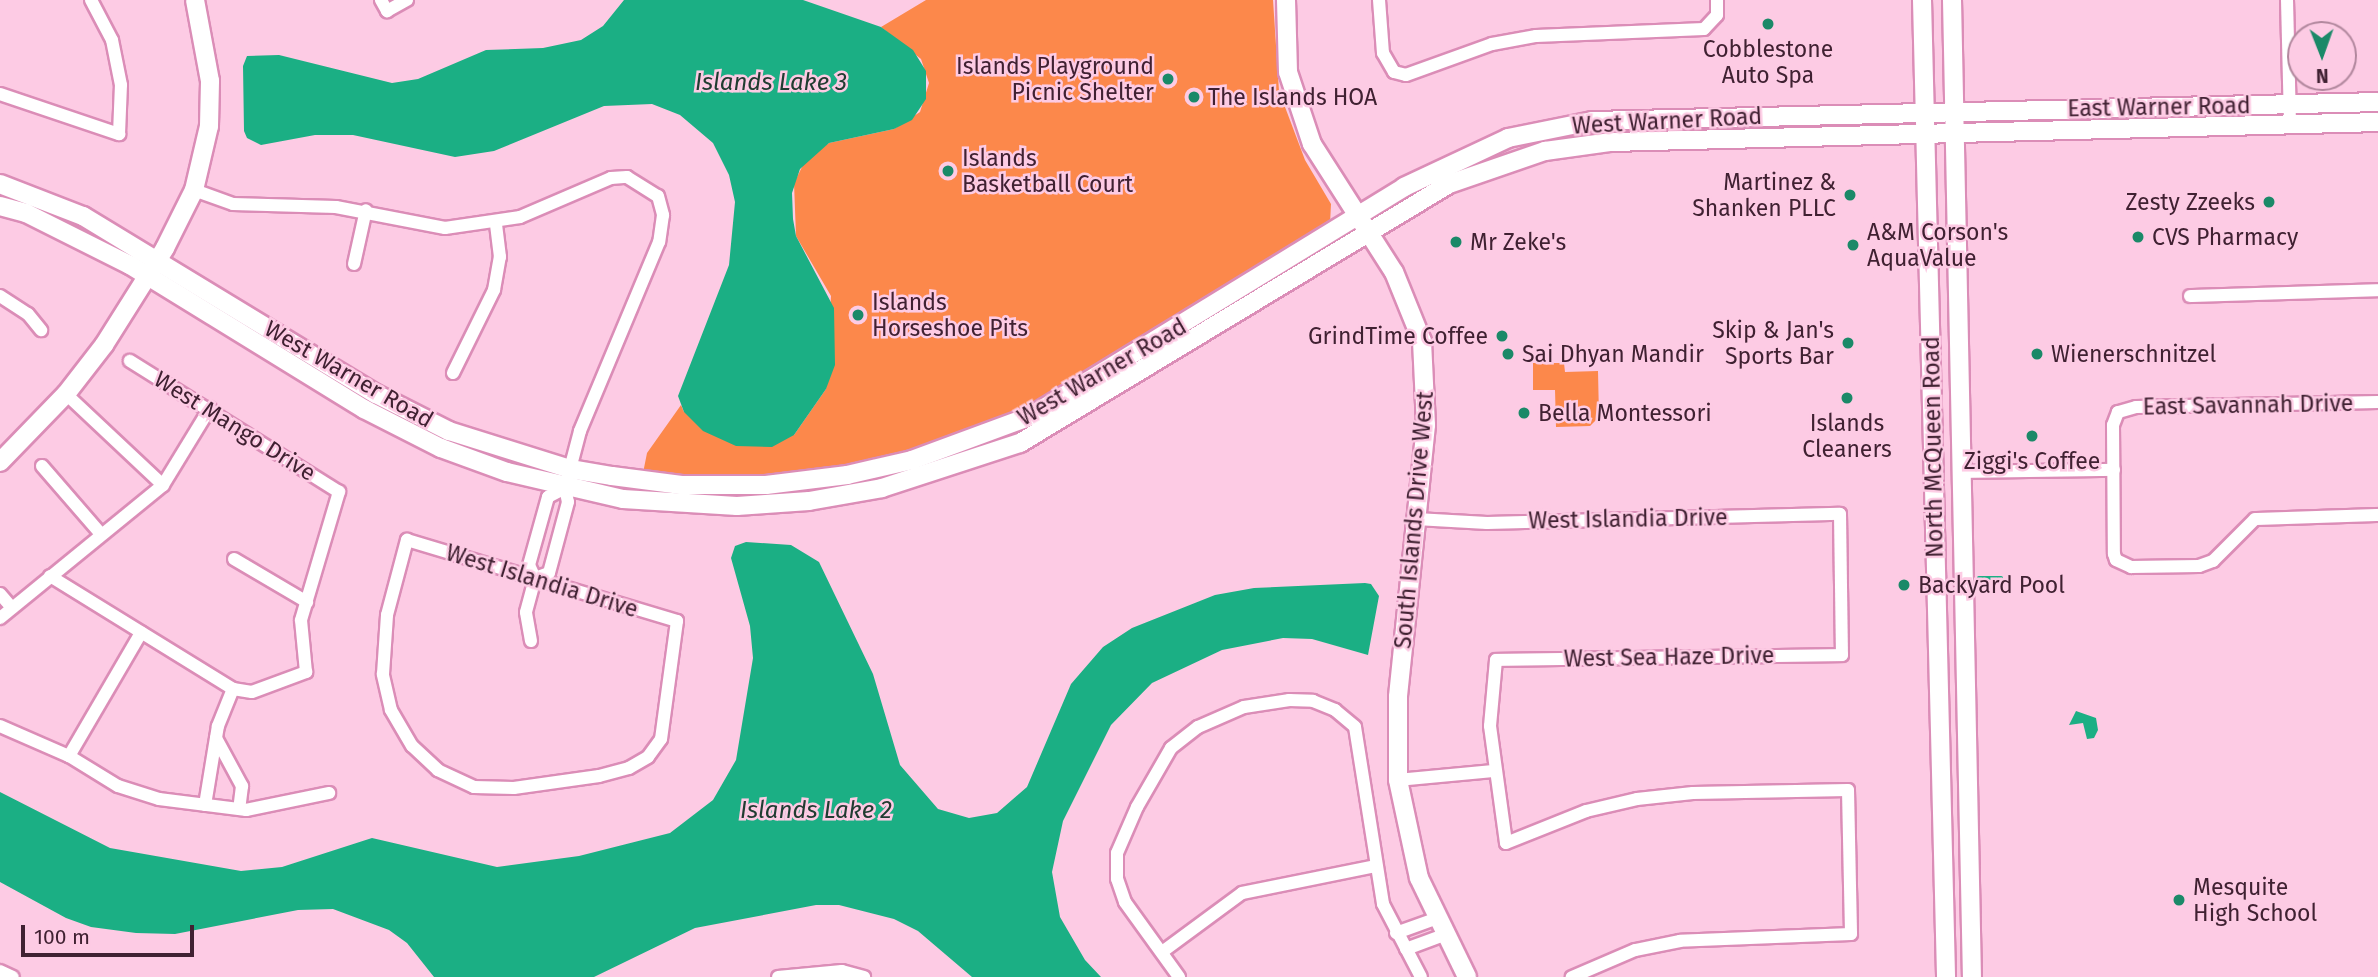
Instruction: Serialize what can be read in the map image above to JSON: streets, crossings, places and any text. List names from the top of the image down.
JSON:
{
  "streets": {
    "main road": [
      "East Warner Road",
      "West Warner Road",
      "North McQueen Road",
      "South Islands Drive West"
    ],
    "street": [
      "East Savannah Drive",
      "West Mango Drive",
      "West Islandia Drive",
      "West Sea Haze Drive"
    ]
  },
  "crossings": [
    ["East Warner Road", "West Warner Road"],
    ["East Warner Road", "North McQueen Road"],
    ["West Warner Road", "North McQueen Road"],
    ["West Warner Road", "South Islands Drive West"],
    ["West Islandia Drive", "South Islands Drive West"],
    ["West Islandia Drive", "West Sea Haze Drive"]
  ],
  "water": ["Islands Lake 3", "Islands Lake 2"],
  "places": [
    "Cobblestone Auto Spa",
    "Islands Playground Picnic Shelter",
    "The Islands HOA",
    "Islands Basketball Court",
    "Martinez & Shanken PLLC",
    "Zesty Zzeeks",
    "CVS Pharmacy",
    "Mr Zeke's",
    "A&M Corson's AquaValue",
    "Islands Horseshoe Pits",
    "GrindTime Coffee",
    "Skip & Jan's Sports Bar",
    "Sai Dhyan Mandir",
    "Wienerschnitzel",
    "Islands Cleaners",
    "Bella Montessori",
    "Ziggi's Coffee",
    "Backyard Pool",
    "Mesquite High School"
  ],
  "scale_bar": "100 m",
  "north": "bottom"
}
